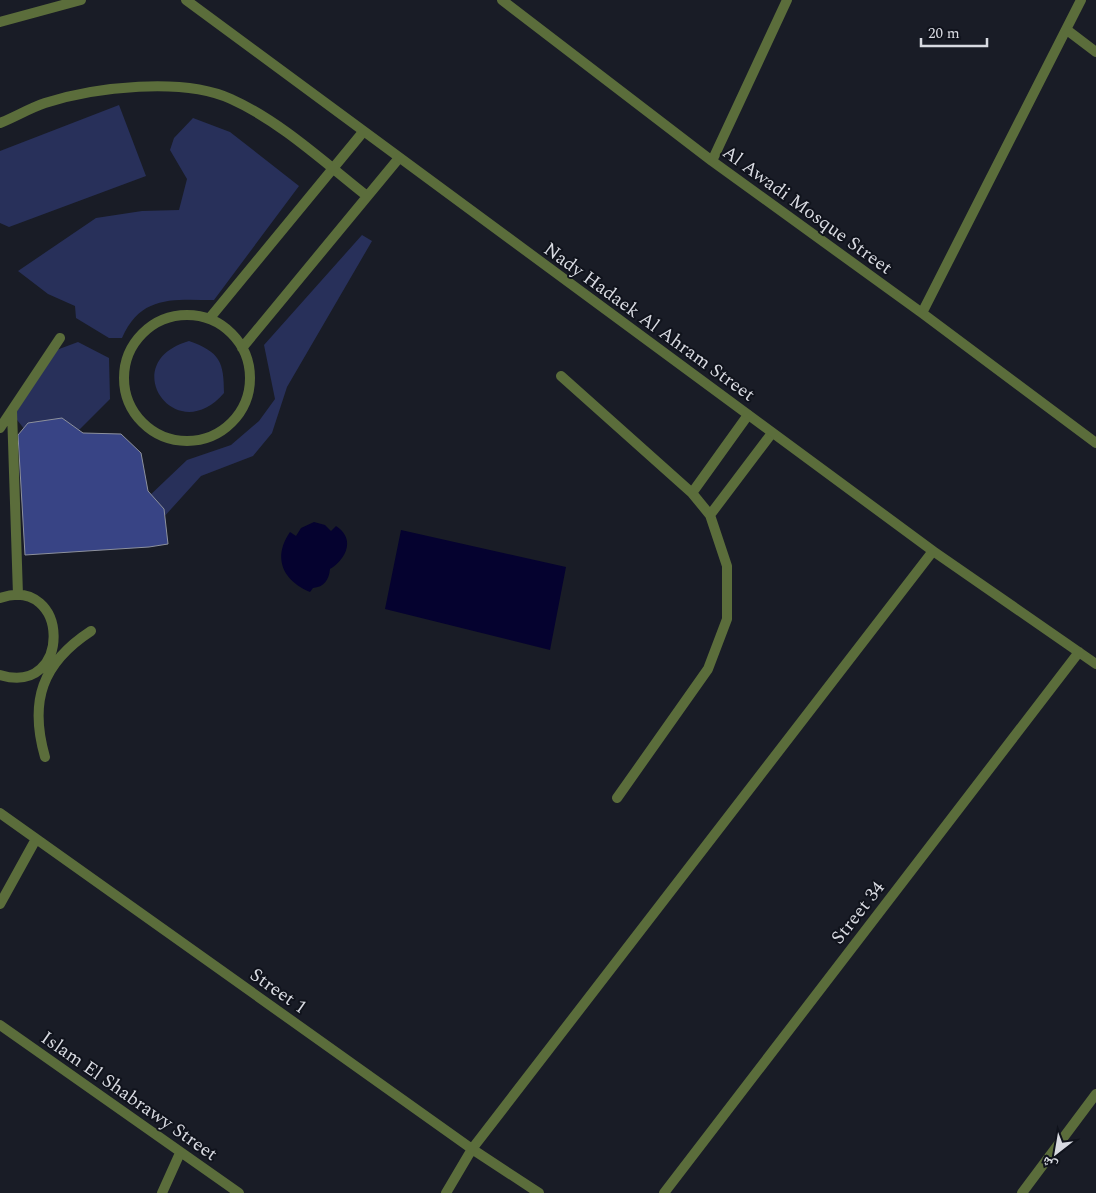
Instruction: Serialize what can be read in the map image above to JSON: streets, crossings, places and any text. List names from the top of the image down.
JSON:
{
  "streets": {
    "street": [
      "Al Awadi Mosque Street",
      "Nady Hadaek Al Ahram Street",
      "Street 34",
      "Street 1",
      "Islam El Shabrawy Street"
    ]
  },
  "crossings": [
    ["Nady Hadaek Al Ahram Street", "Street 34"]
  ],
  "scale_bar": "20 m",
  "north": "bottom left"
}
